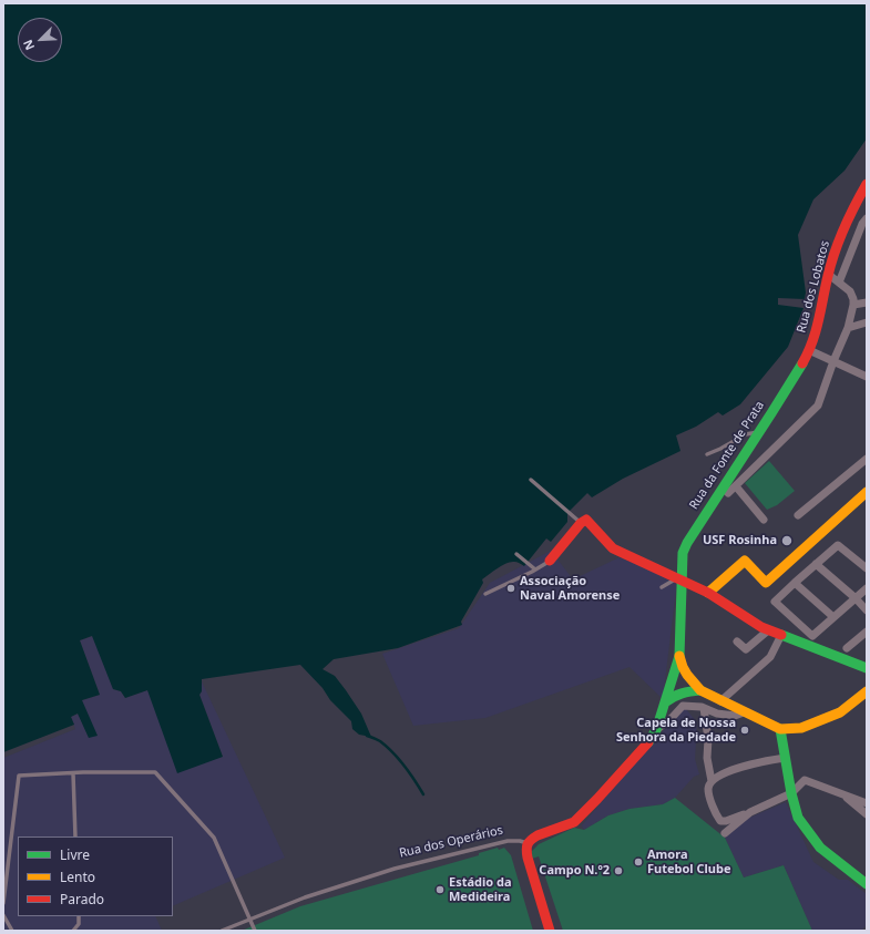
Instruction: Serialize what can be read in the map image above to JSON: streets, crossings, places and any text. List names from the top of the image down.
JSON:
{
  "streets": {
    "street": ["Rua dos Lobatos", "Rua da Fonte de Prata"],
    "lane": ["Rua dos Operários"]
  },
  "crossings": [
    ["Rua dos Lobatos", "Rua da Fonte de Prata"]
  ],
  "places": [
    "USF Rosinha",
    "Associação Naval Amorense",
    "Capela de Nossa Senhora da Piedade",
    "Amora Futebol Clube",
    "Campo N.º2",
    "Estádio da Medideira"
  ],
  "legend": ["Livre", "Lento", "Parado"],
  "north": "bottom left"
}
